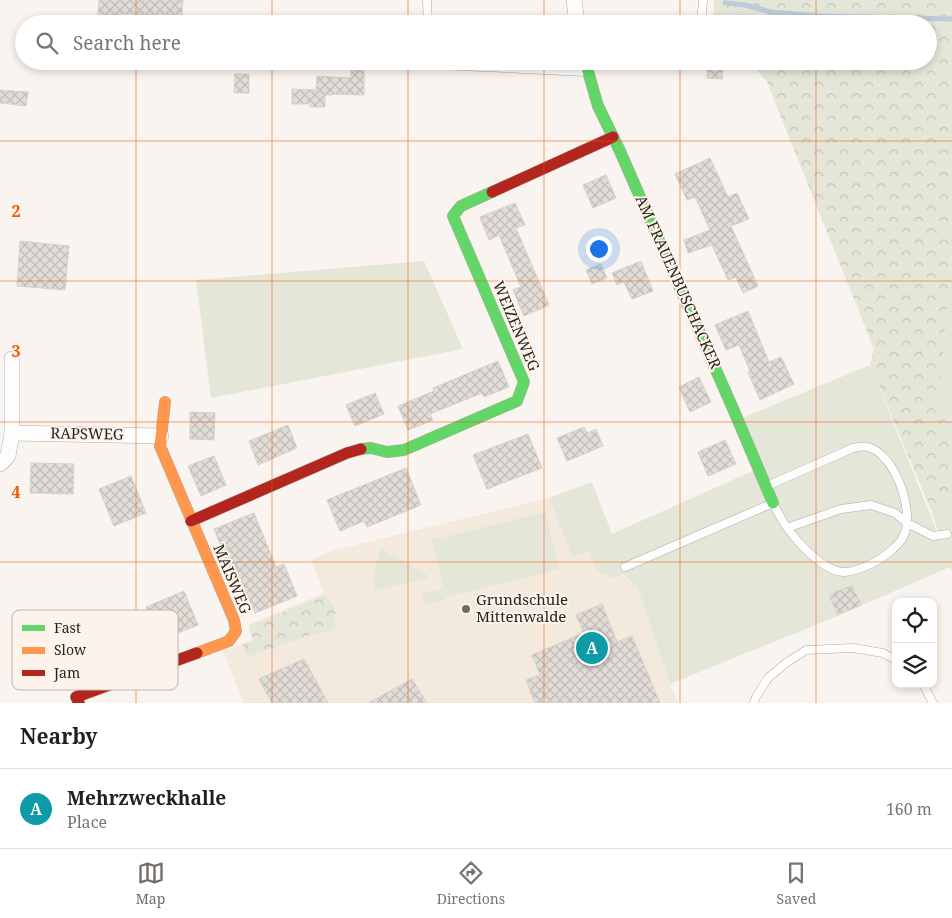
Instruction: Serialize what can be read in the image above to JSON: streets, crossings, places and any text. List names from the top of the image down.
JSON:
{
  "streets": {
    "street": [
      "AM FRAUENBUSCHACKER",
      "WEIZENWEG",
      "RAPSWEG",
      "MAISWEG"
    ]
  },
  "crossings": [
    ["AM FRAUENBUSCHACKER", "WEIZENWEG"],
    ["WEIZENWEG", "MAISWEG"],
    ["RAPSWEG", "MAISWEG"]
  ],
  "places": ["Grundschule Mittenwalde"],
  "legend": ["Fast", "Slow", "Jam"],
  "page": {
    "search": "Search here",
    "pins": "A",
    "heading": "Nearby",
    "list": [
      {
        "mark": "A",
        "name": "Mehrzweckhalle",
        "note": "Place",
        "value": "160 m"
      }
    ],
    "nav": ["Map", "Directions", "Saved"]
  },
  "grid": {
    "rows": ["2", "3", "4"]
  }
}
